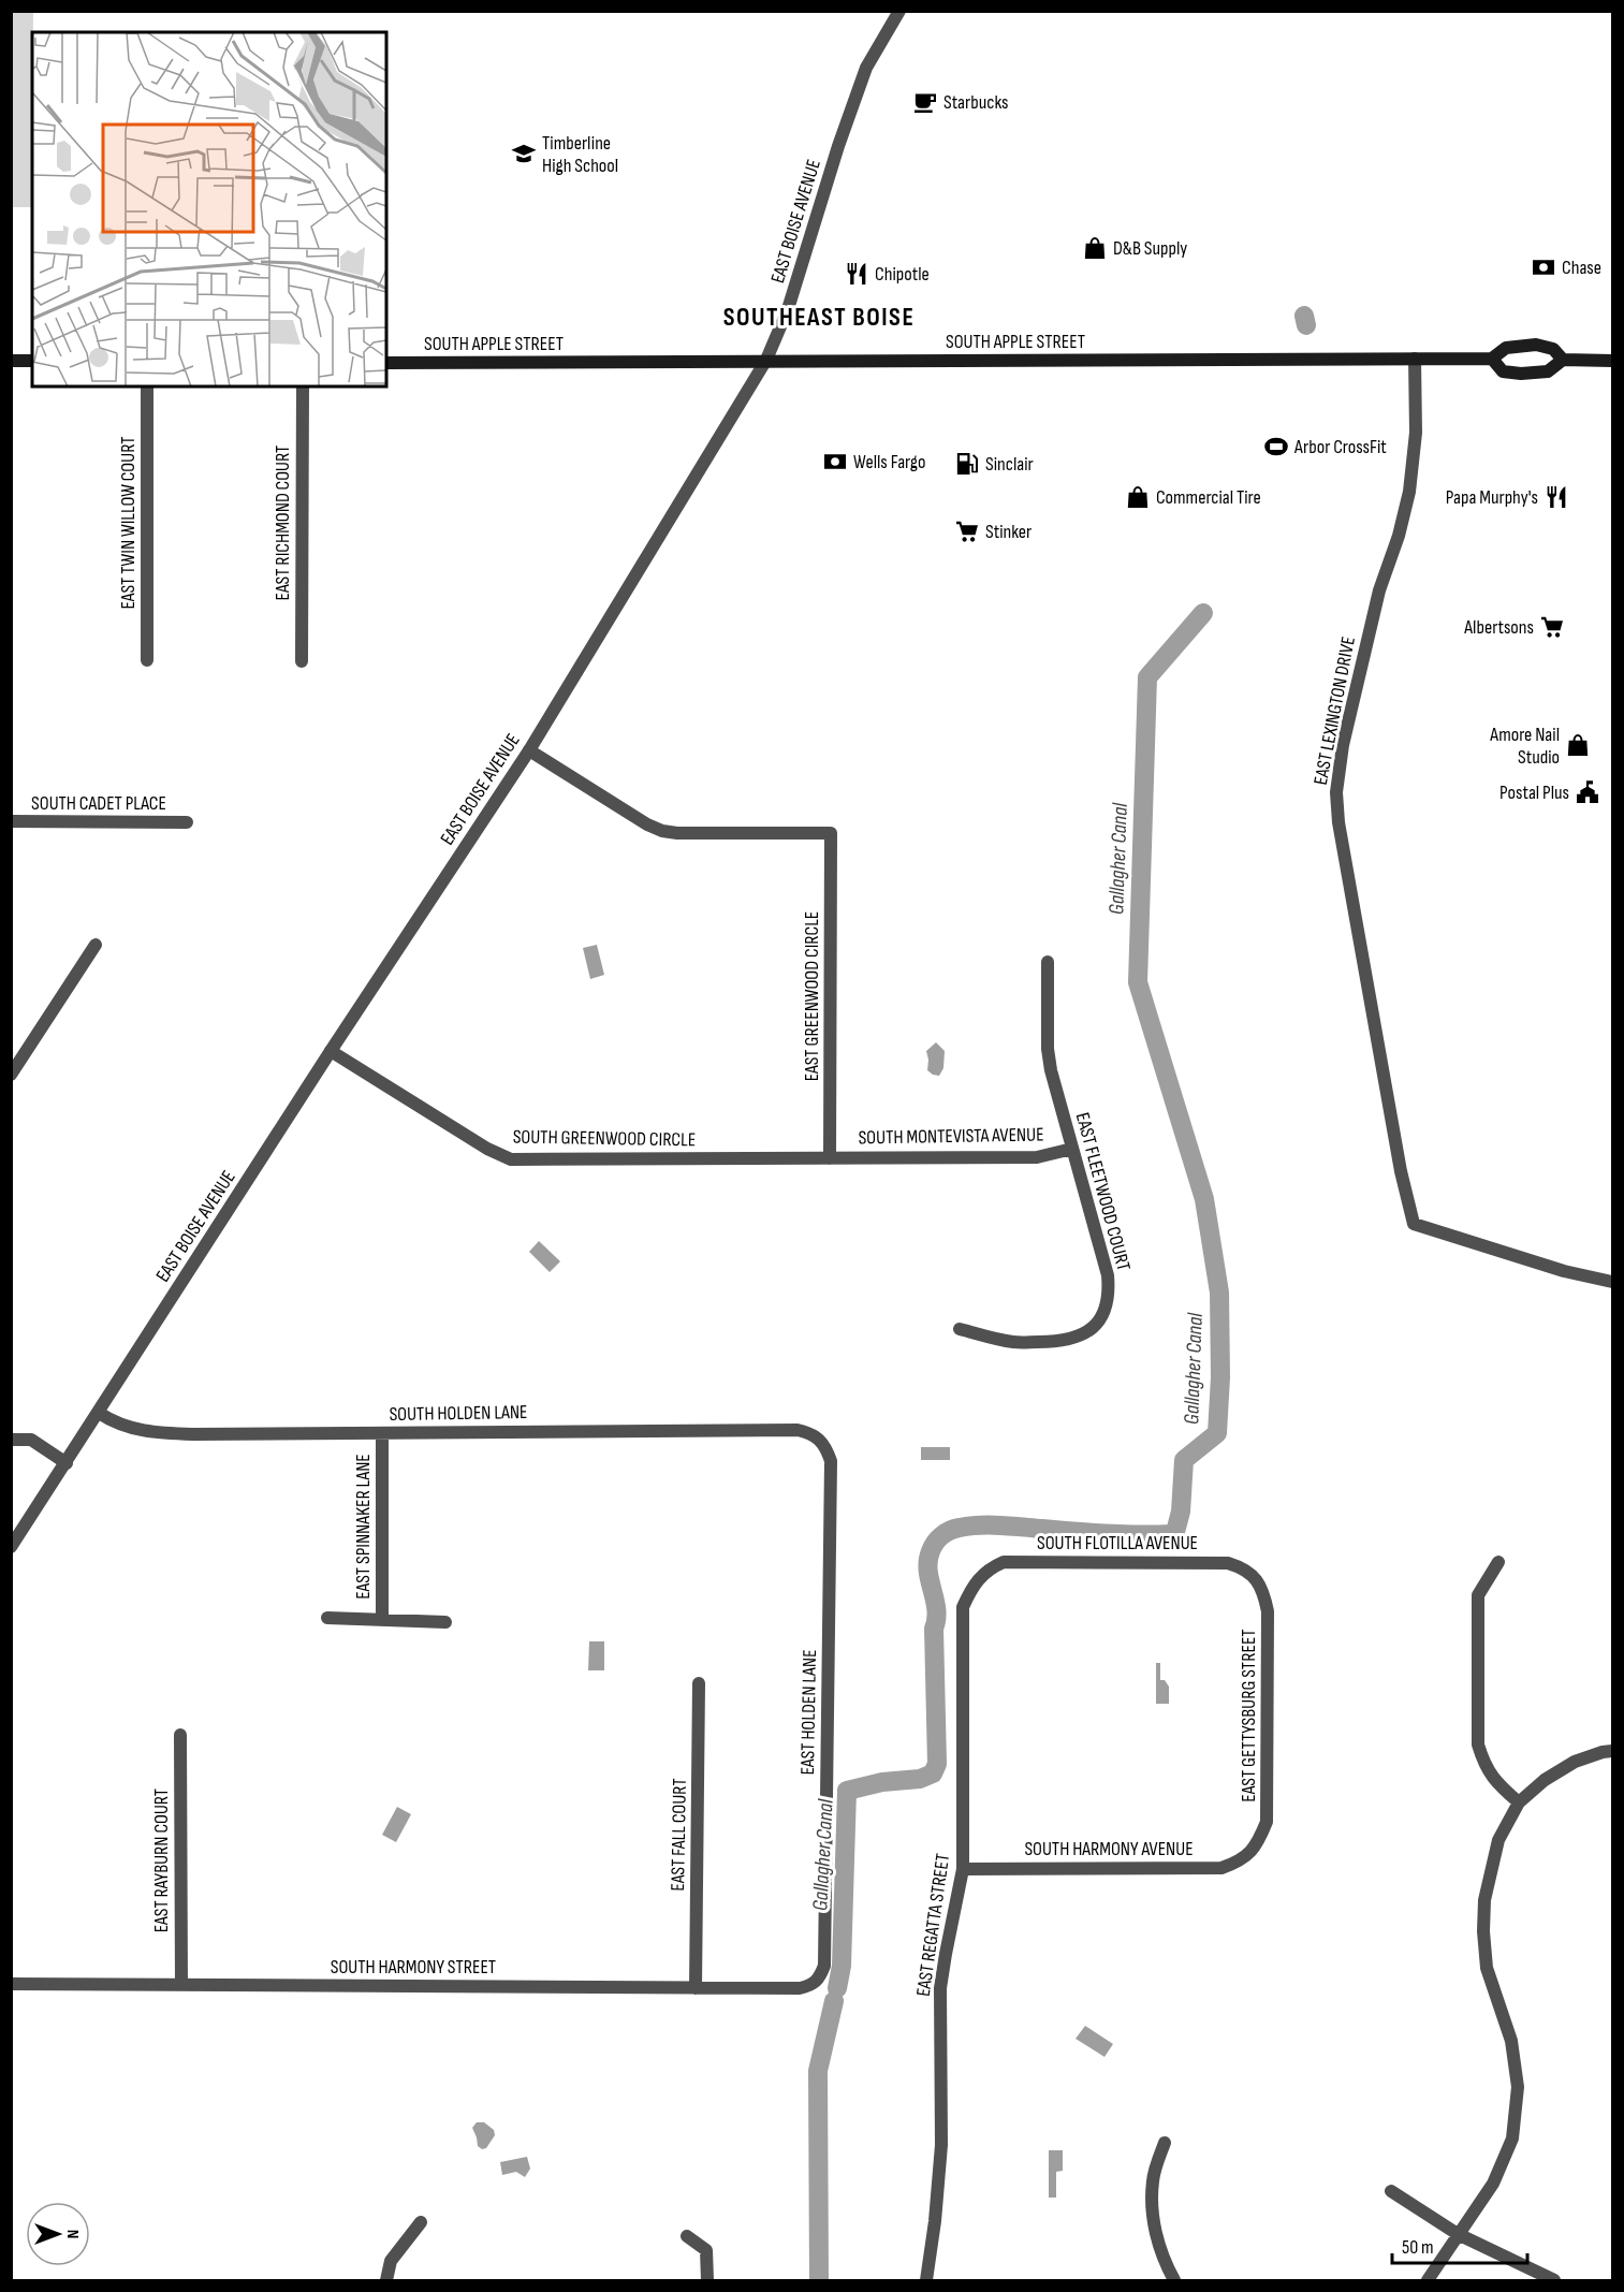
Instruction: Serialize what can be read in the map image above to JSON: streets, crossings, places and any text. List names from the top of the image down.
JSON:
{
  "streets": {
    "main road": ["SOUTH APPLE STREET"],
    "street": [
      "EAST BOISE AVENUE",
      "EAST TWIN WILLOW COURT",
      "EAST RICHMOND COURT",
      "EAST LEXINGTON DRIVE",
      "SOUTH CADET PLACE",
      "EAST GREENWOOD CIRCLE",
      "SOUTH MONTEVISTA AVENUE",
      "SOUTH GREENWOOD CIRCLE",
      "EAST FLEETWOOD COURT",
      "SOUTH HOLDEN LANE",
      "EAST SPINNAKER LANE",
      "SOUTH FLOTILLA AVENUE",
      "EAST HOLDEN LANE",
      "EAST GETTYSBURG STREET",
      "EAST FALL COURT",
      "SOUTH HARMONY AVENUE",
      "EAST RAYBURN COURT",
      "EAST REGATTA STREET",
      "SOUTH HARMONY STREET"
    ]
  },
  "crossings": [
    ["EAST BOISE AVENUE", "SOUTH APPLE STREET"],
    ["EAST BOISE AVENUE", "EAST GREENWOOD CIRCLE"],
    ["EAST BOISE AVENUE", "SOUTH GREENWOOD CIRCLE"],
    ["EAST BOISE AVENUE", "SOUTH HOLDEN LANE"],
    ["SOUTH APPLE STREET", "EAST LEXINGTON DRIVE"],
    ["EAST GREENWOOD CIRCLE", "SOUTH MONTEVISTA AVENUE"],
    ["EAST GREENWOOD CIRCLE", "SOUTH GREENWOOD CIRCLE"],
    ["SOUTH MONTEVISTA AVENUE", "SOUTH GREENWOOD CIRCLE"],
    ["SOUTH MONTEVISTA AVENUE", "EAST FLEETWOOD COURT"],
    ["SOUTH HOLDEN LANE", "EAST SPINNAKER LANE"],
    ["SOUTH HOLDEN LANE", "EAST HOLDEN LANE"],
    ["SOUTH FLOTILLA AVENUE", "EAST GETTYSBURG STREET"],
    ["SOUTH FLOTILLA AVENUE", "EAST REGATTA STREET"],
    ["EAST HOLDEN LANE", "SOUTH HARMONY STREET"],
    ["EAST GETTYSBURG STREET", "SOUTH HARMONY AVENUE"],
    ["EAST FALL COURT", "SOUTH HARMONY STREET"],
    ["SOUTH HARMONY AVENUE", "EAST REGATTA STREET"],
    ["EAST RAYBURN COURT", "SOUTH HARMONY STREET"]
  ],
  "districts": ["SOUTHEAST BOISE"],
  "water": ["Gallagher Canal"],
  "places": {
    "cafe": ["Starbucks"],
    "school or university": ["Timberline High School"],
    "shop": ["D&B Supply", "Commercial Tire", "Amore Nail Studio"],
    "bank": ["Chase", "Wells Fargo"],
    "restaurant": ["Chipotle", "Papa Murphy's"],
    "sports": ["Arbor CrossFit"],
    "fuel station": ["Sinclair"],
    "supermarket": ["Stinker", "Albertsons"],
    "public building": ["Postal Plus"]
  },
  "scale_bar": "50 m",
  "north": "right"
}
